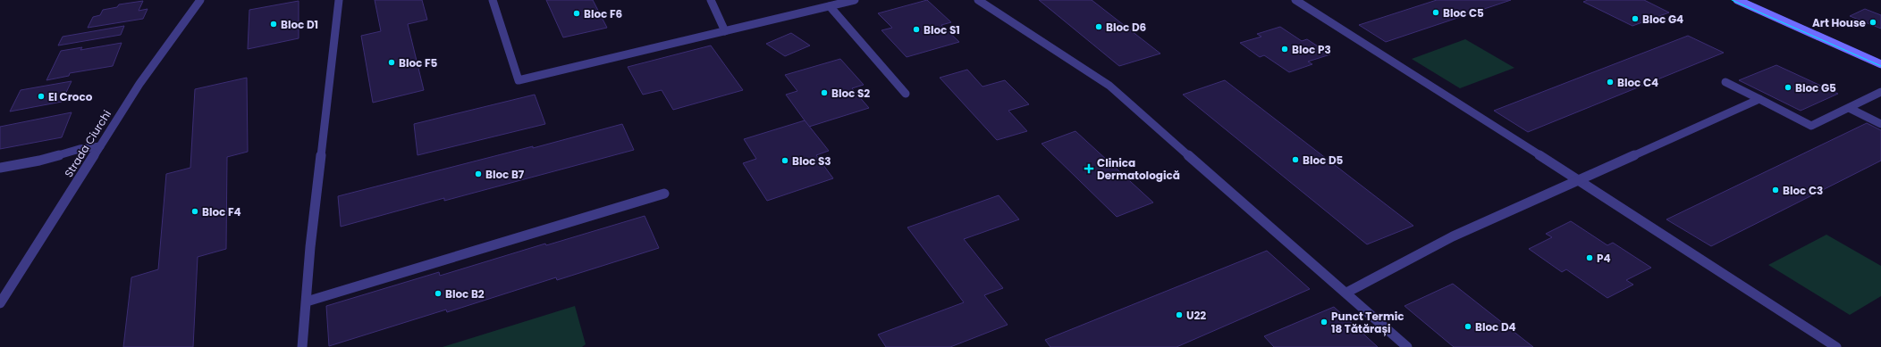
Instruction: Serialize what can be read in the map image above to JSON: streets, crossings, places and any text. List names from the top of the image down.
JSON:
{
  "streets": {
    "street": ["Strada Ciurchi"]
  },
  "places": {
    "other": [
      "Bloc C5",
      "Bloc F6",
      "Bloc G4",
      "Art House",
      "Bloc D1",
      "Bloc D6",
      "Bloc S1",
      "Bloc P3",
      "Bloc F5",
      "Bloc C4",
      "Bloc G5",
      "Bloc S2",
      "El Croco",
      "Bloc D5",
      "Bloc S3",
      "Bloc B7",
      "Bloc C3",
      "Bloc F4",
      "P4",
      "Bloc B2",
      "U22",
      "Punct Termic 18 Tătărași",
      "Bloc D4"
    ],
    "health": ["Clinica Dermatologică"]
  }
}
